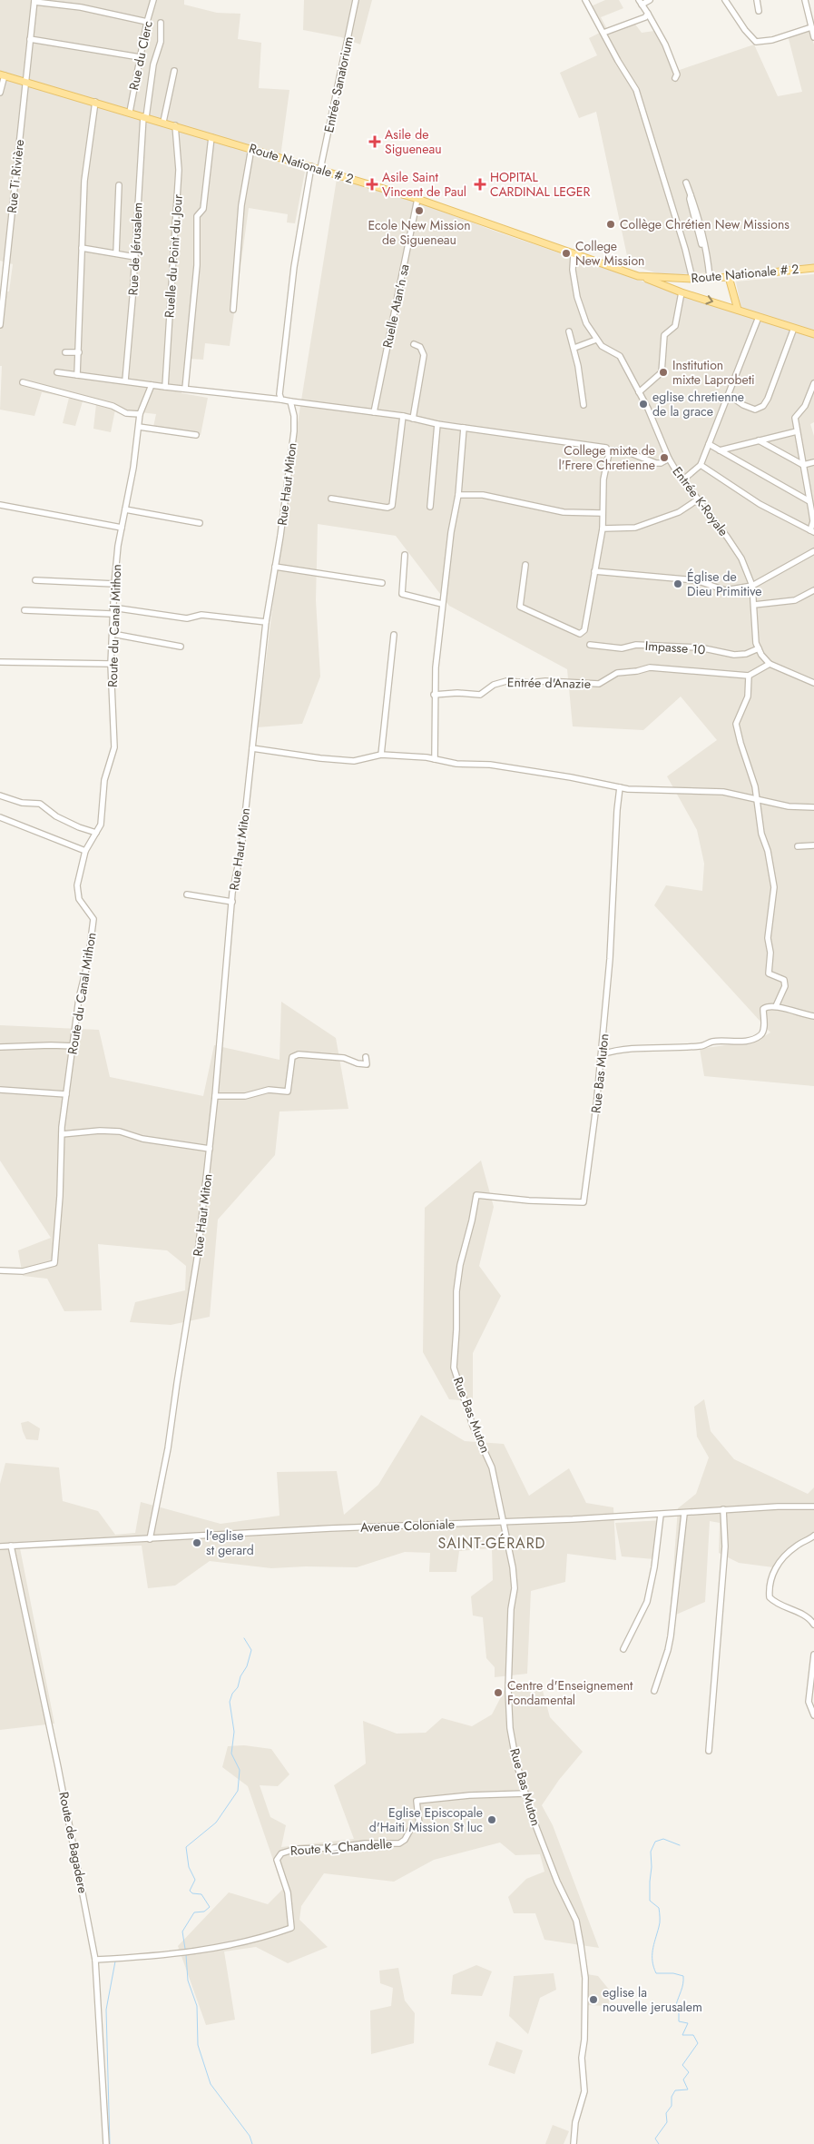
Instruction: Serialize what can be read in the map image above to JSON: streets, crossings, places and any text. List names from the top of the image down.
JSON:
{
  "streets": {
    "main road": ["Route Nationale # 2"],
    "street": [
      "Rue du Clerc",
      "Entrée Sanatorium",
      "Rue Ti Rivière",
      "Rue de Jérusalem",
      "Ruelle du Point du Jour",
      "Ruelle Atan'n sa",
      "Rue Haut Miton",
      "Entrée K-Royale",
      "Route du Canal Mithon",
      "Impasse 10",
      "Entrée d'Anazie",
      "Rue Bas Muton",
      "Avenue Coloniale",
      "Route de Bagadere",
      "Route K_Chandelle"
    ]
  },
  "crossings": [
    ["Rue du Clerc", "Route Nationale # 2"],
    ["Entrée Sanatorium", "Route Nationale # 2"],
    ["Route Nationale # 2", "Rue Ti Rivière"],
    ["Route Nationale # 2", "Rue de Jérusalem"],
    ["Route Nationale # 2", "Ruelle du Point du Jour"],
    ["Route Nationale # 2", "Ruelle Atan'n sa"],
    ["Route Nationale # 2", "Entrée K-Royale"],
    ["Rue Haut Miton", "Avenue Coloniale"],
    ["Entrée K-Royale", "Impasse 10"],
    ["Rue Bas Muton", "Avenue Coloniale"],
    ["Rue Bas Muton", "Route K_Chandelle"],
    ["Avenue Coloniale", "Route de Bagadere"],
    ["Route de Bagadere", "Route K_Chandelle"]
  ],
  "districts": ["SAINT-GÉRARD"],
  "places": {
    "health": ["Asile de Sigueneau", "Asile Saint Vincent de Paul", "HOPITAL CARDINAL LEGER"],
    "other": [
      "Ecole New Mission de Sigueneau",
      "Collège Chrétien New Missions",
      "College New Mission",
      "Institution mixte Laprobeti",
      "eglise chretienne de la grace",
      "College mixte de l'Frere Chretienne",
      "Église de Dieu Primitive",
      "l'eglise st gerard",
      "Centre d'Enseignement Fondamental",
      "Eglise Episcopale d'Haiti Mission St luc",
      "eglise la nouvelle jerusalem"
    ]
  }
}
